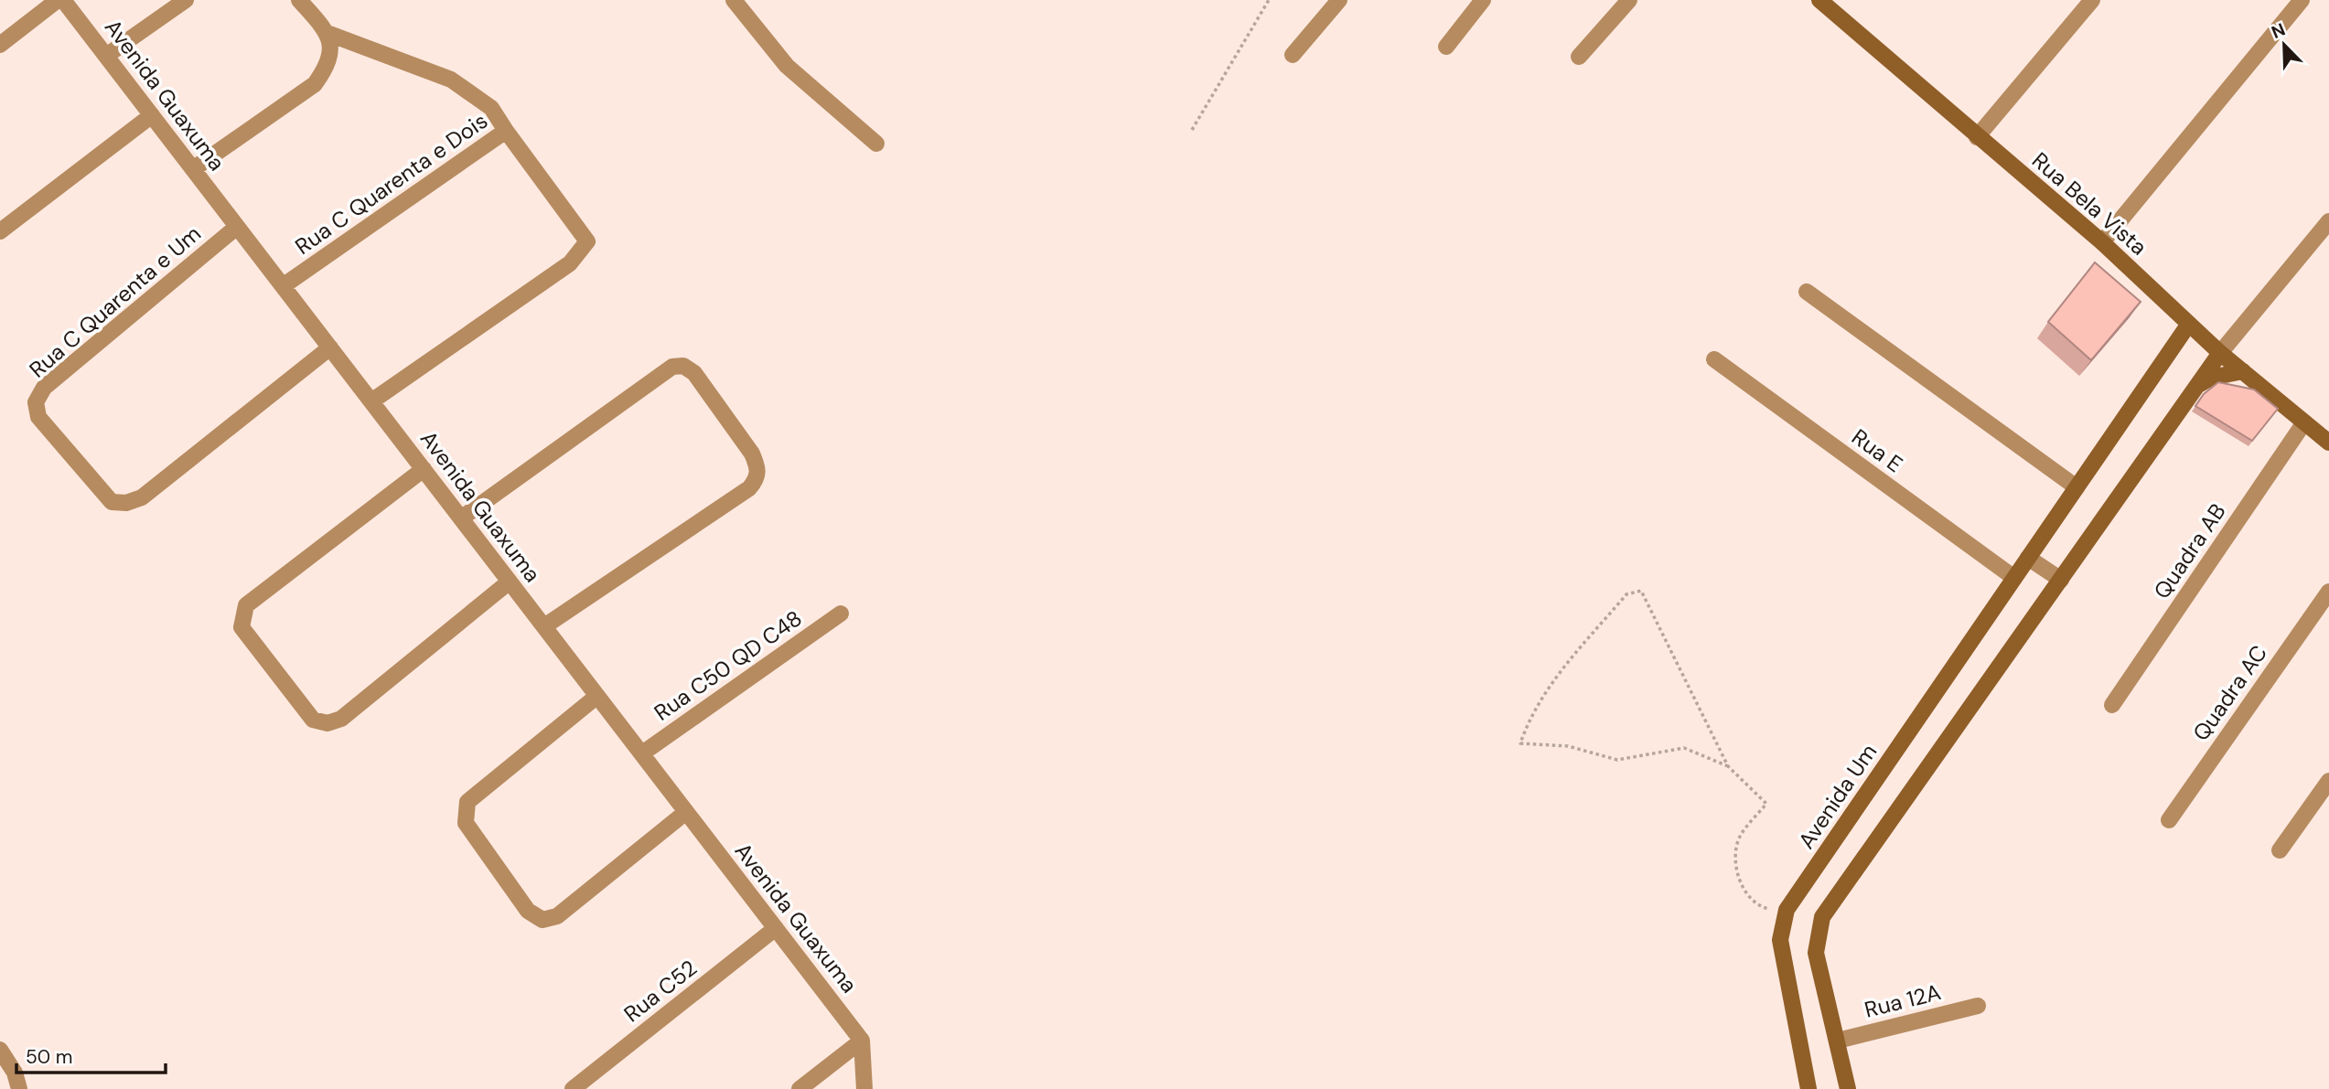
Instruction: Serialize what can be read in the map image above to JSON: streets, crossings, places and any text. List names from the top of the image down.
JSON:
{
  "streets": {
    "street": [
      "Avenida Guaxuma",
      "Rua C Quarenta e Dois",
      "Rua Bela Vista",
      "Rua C Quarenta e Um",
      "Rua E",
      "Quadra AB",
      "Rua C50 QD C48",
      "Quadra AC",
      "Avenida Um",
      "Rua C52",
      "Rua 12A"
    ]
  },
  "crossings": [
    ["Avenida Guaxuma", "Rua C Quarenta e Dois"],
    ["Avenida Guaxuma", "Rua C Quarenta e Um"],
    ["Avenida Guaxuma", "Rua C50 QD C48"],
    ["Avenida Guaxuma", "Rua C52"],
    ["Rua Bela Vista", "Quadra AB"],
    ["Rua Bela Vista", "Avenida Um"],
    ["Rua E", "Avenida Um"]
  ],
  "scale_bar": "50 m",
  "north": "top left"
}
